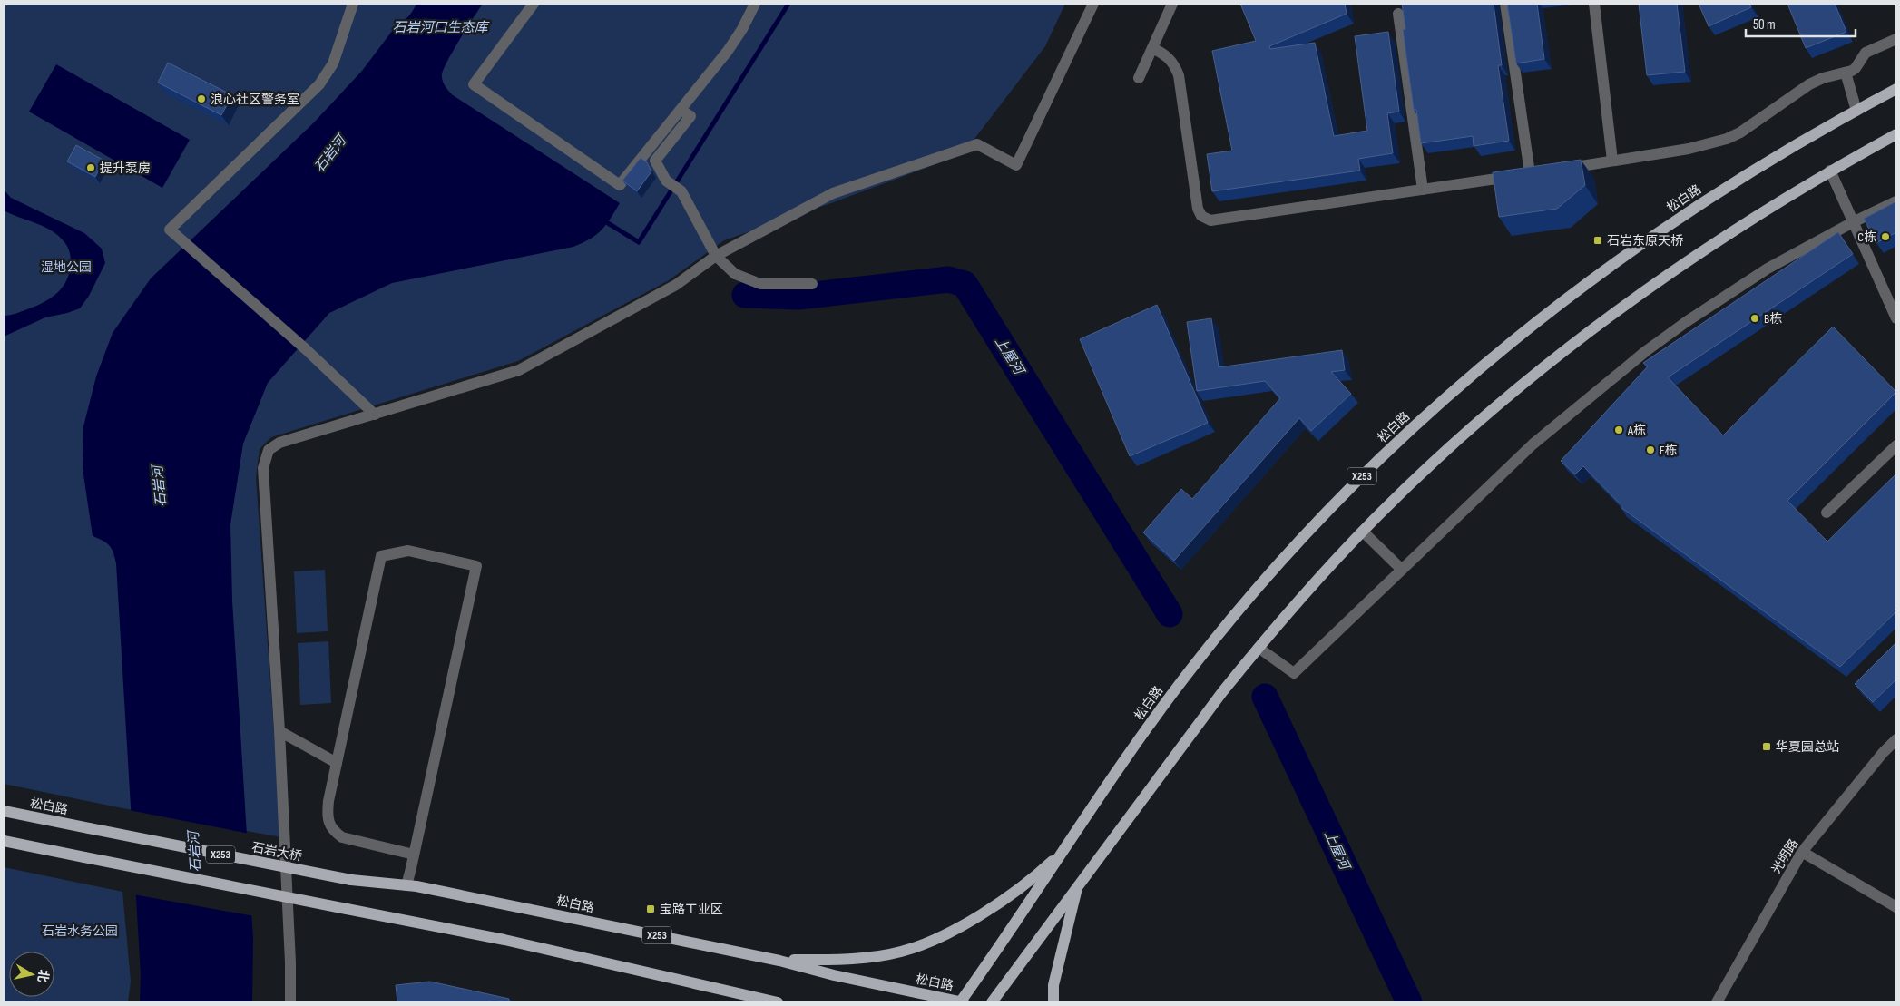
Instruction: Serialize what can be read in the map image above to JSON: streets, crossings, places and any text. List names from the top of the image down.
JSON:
{
  "streets": {
    "main road": ["松白路", "X253", "石岩大桥"],
    "street": ["光明路"]
  },
  "crossings": [
    ["松白路", "石岩大桥"]
  ],
  "water": ["石岩河口生态库", "石岩河", "上屋河"],
  "parks": ["湿地公园", "石岩水务公园"],
  "places": {
    "other": [
      "浪心社区警务室",
      "提升泵房",
      "C栋",
      "B栋",
      "A栋",
      "F栋"
    ],
    "transit": ["石岩东原天桥", "华夏园总站", "宝路工业区"]
  },
  "scale_bar": "50 m",
  "north": "right"
}
